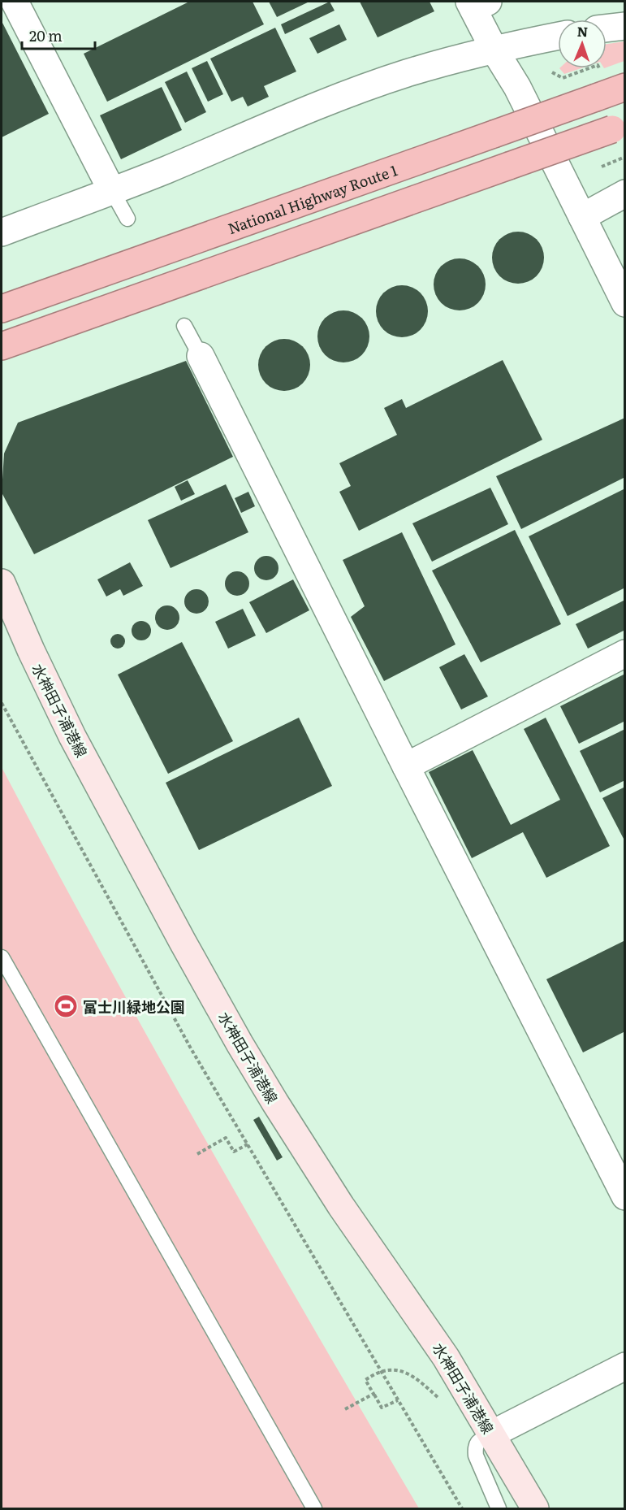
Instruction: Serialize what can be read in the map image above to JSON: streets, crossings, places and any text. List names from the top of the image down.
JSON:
{
  "streets": {
    "highway": ["National Highway Route 1"],
    "main road": ["水神田子浦港線"]
  },
  "places": {
    "sports": ["富士川緑地公園"]
  },
  "scale_bar": "20 m",
  "north": "top"
}
